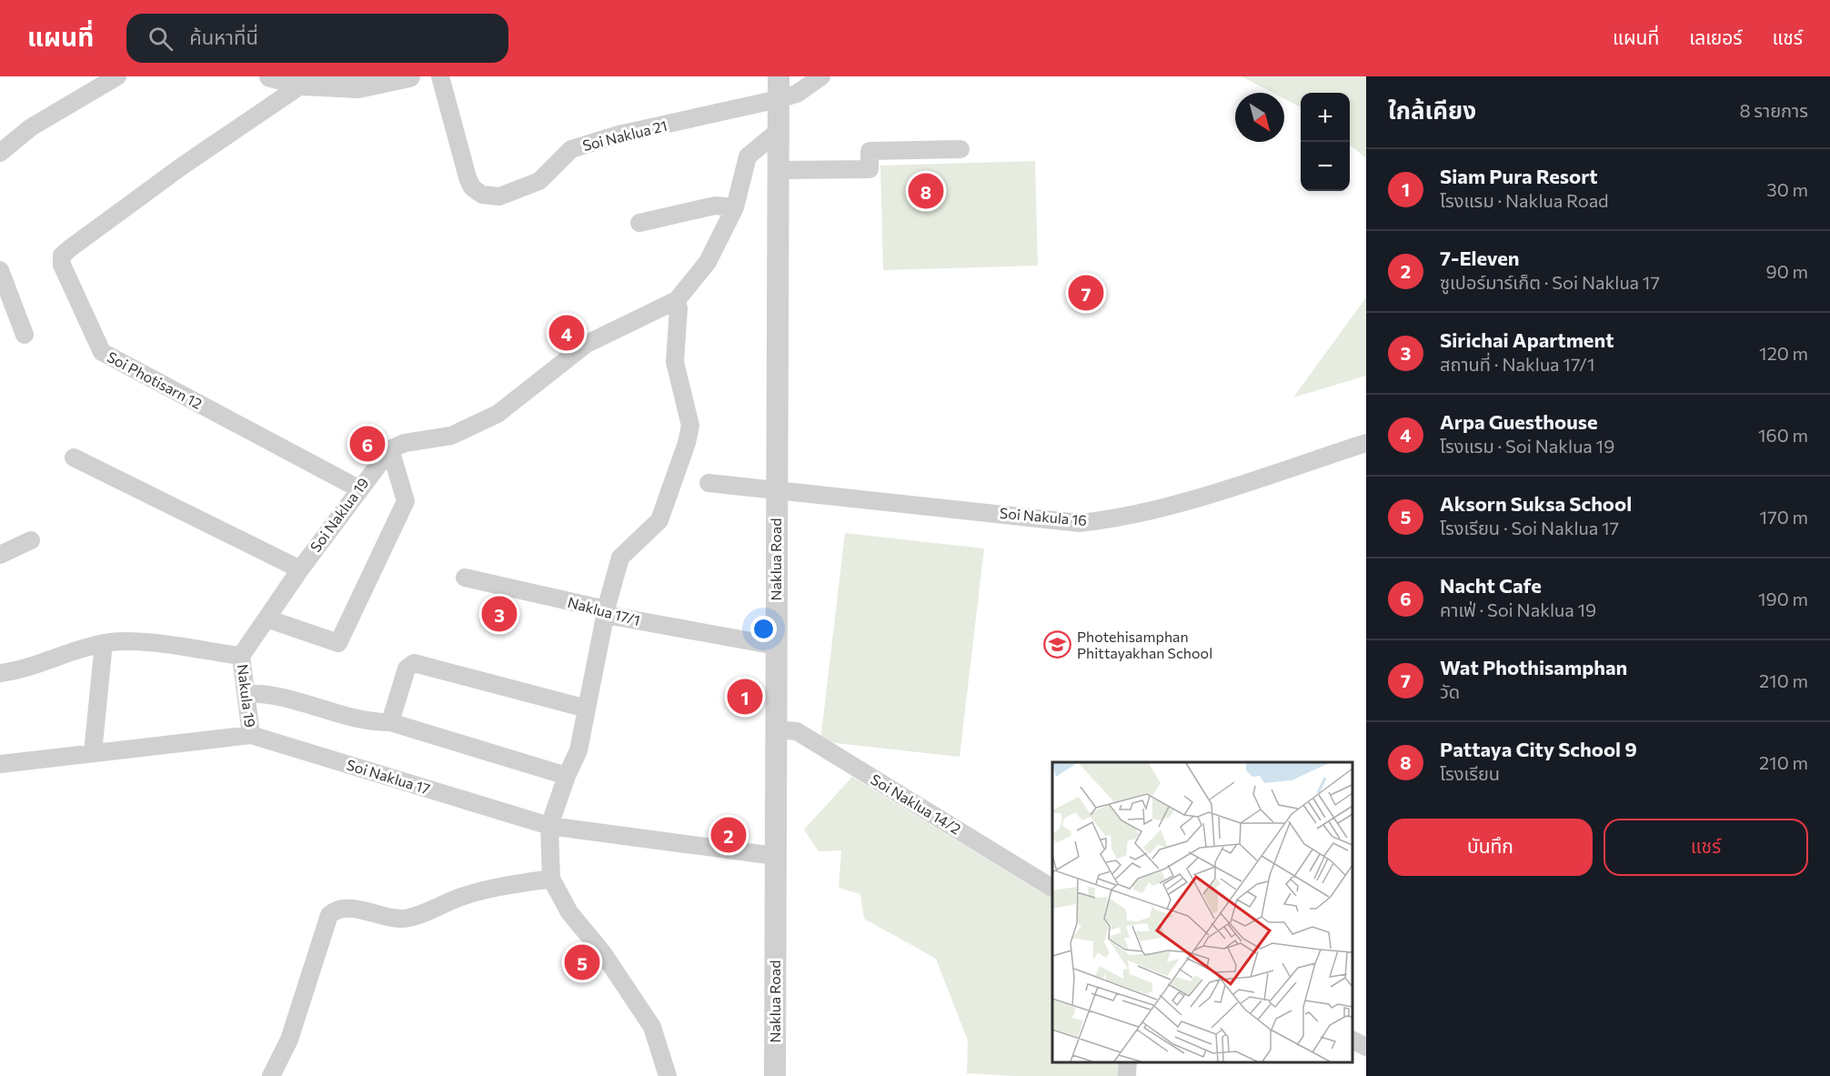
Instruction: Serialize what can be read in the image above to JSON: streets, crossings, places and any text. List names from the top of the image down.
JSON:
{
  "streets": {
    "street": [
      "Soi Naklua 21",
      "Soi Photisarn 12",
      "Soi Naklua 19",
      "Soi Nakula 16",
      "Naklua Road",
      "Naklua 17/1",
      "Nakula 19",
      "Soi Naklua 17",
      "Soi Naklua 14/2"
    ]
  },
  "crossings": [
    ["Soi Naklua 21", "Naklua Road"],
    ["Soi Photisarn 12", "Soi Naklua 19"],
    ["Soi Naklua 19", "Nakula 19"],
    ["Soi Nakula 16", "Naklua Road"],
    ["Naklua Road", "Naklua 17/1"],
    ["Naklua Road", "Soi Naklua 17"],
    ["Naklua Road", "Soi Naklua 14/2"],
    ["Nakula 19", "Soi Naklua 17"]
  ],
  "places": {
    "school or university": ["Photehisamphan Phittayakhan School"]
  },
  "north": "bottom right",
  "page": {
    "header": "แผนที่",
    "search": "ค้นหาที่นี่",
    "nav": ["แผนที่", "เลเยอร์", "แชร์"],
    "heading": ["ใกล้เคียง", "8 รายการ"],
    "map_buttons": ["+", "−"],
    "list": [
      {
        "mark": "1",
        "name": "Siam Pura Resort",
        "note": "โรงแรม · Naklua Road",
        "value": "30 m"
      },
      {
        "mark": "2",
        "name": "7-Eleven",
        "note": "ซูเปอร์มาร์เก็ต · Soi Naklua 17",
        "value": "90 m"
      },
      {
        "mark": "3",
        "name": "Sirichai Apartment",
        "note": "สถานที่ · Naklua 17/1",
        "value": "120 m"
      },
      {
        "mark": "4",
        "name": "Arpa Guesthouse",
        "note": "โรงแรม · Soi Naklua 19",
        "value": "160 m"
      },
      {
        "mark": "5",
        "name": "Aksorn Suksa School",
        "note": "โรงเรียน · Soi Naklua 17",
        "value": "170 m"
      },
      {
        "mark": "6",
        "name": "Nacht Cafe",
        "note": "คาเฟ่ · Soi Naklua 19",
        "value": "190 m"
      },
      {
        "mark": "7",
        "name": "Wat Phothisamphan",
        "note": "วัด",
        "value": "210 m"
      },
      {
        "mark": "8",
        "name": "Pattaya City School 9",
        "note": "โรงเรียน",
        "value": "210 m"
      }
    ],
    "pins": [
      "8",
      "7",
      "4",
      "6",
      "3",
      "1",
      "2",
      "5"
    ],
    "buttons": ["บันทึก", "แชร์"]
  }
}
